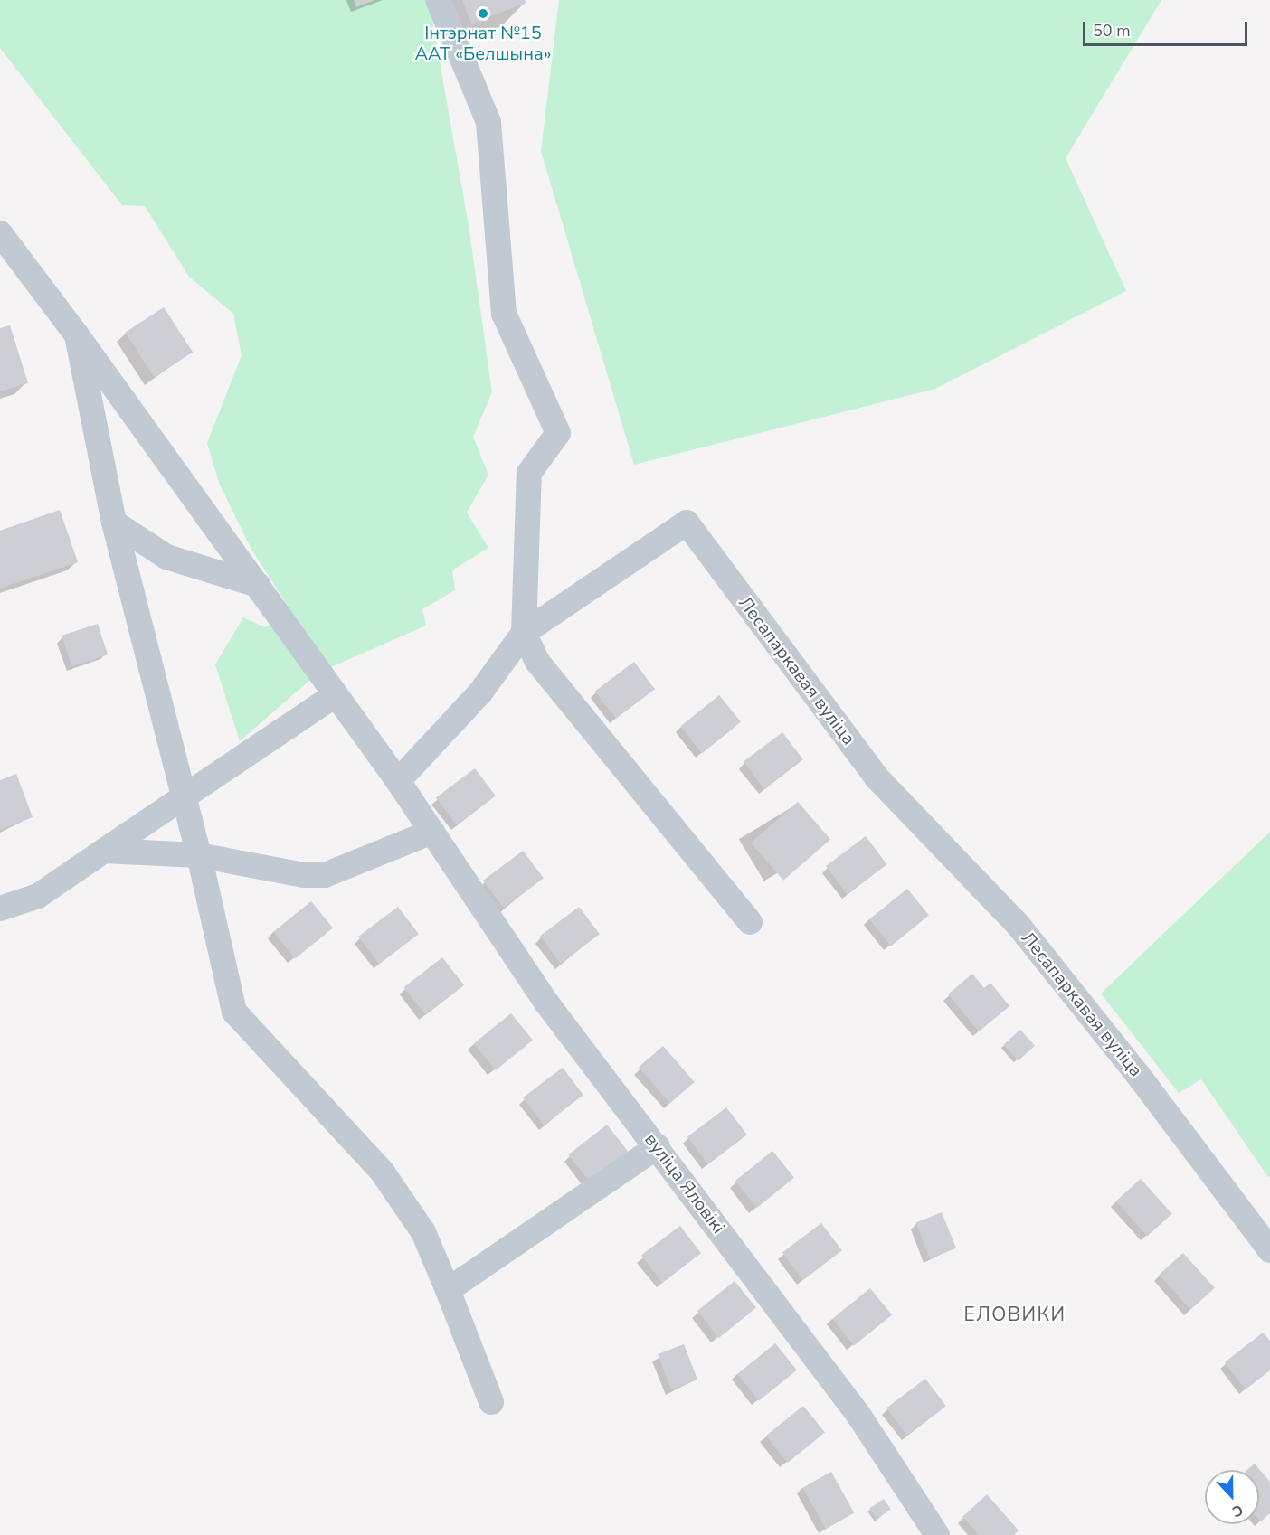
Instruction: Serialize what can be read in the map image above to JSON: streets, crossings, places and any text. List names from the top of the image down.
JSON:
{
  "streets": {
    "street": ["Лесапаркавая вуліца", "вуліца Яловікі"]
  },
  "districts": ["ЕЛОВИКИ"],
  "places": ["Інтэрнат №15 ААТ «Белшына»"],
  "scale_bar": "50 m",
  "north": "bottom"
}
